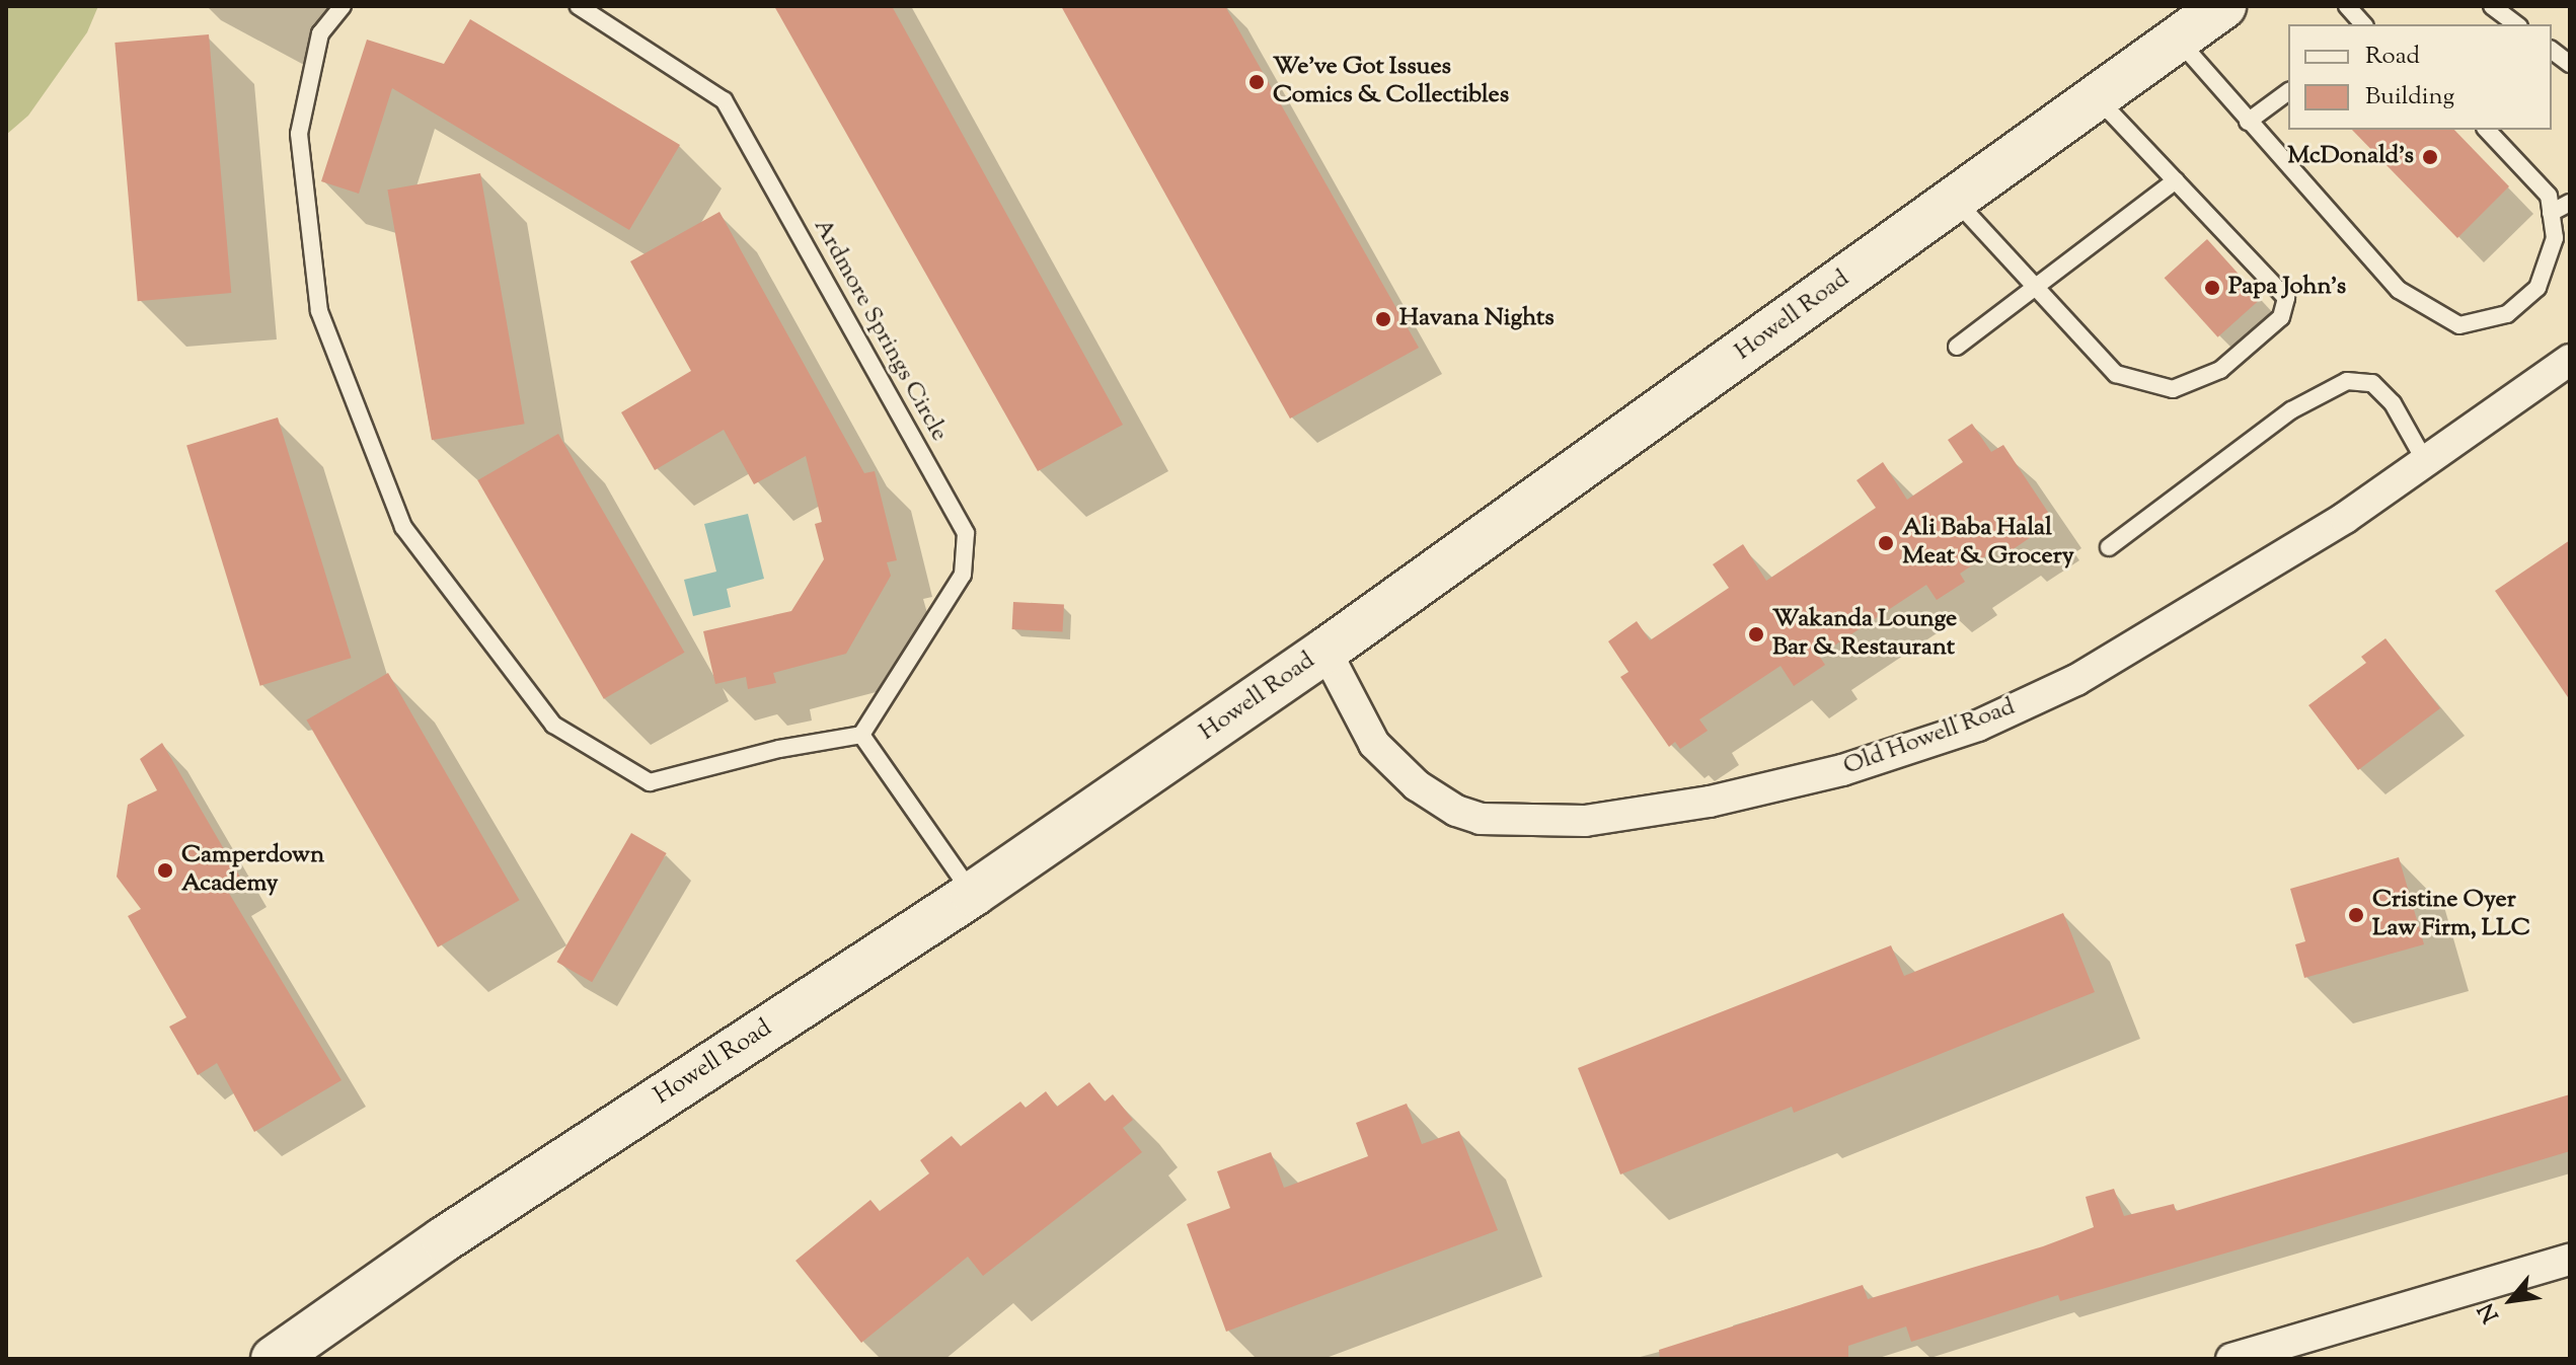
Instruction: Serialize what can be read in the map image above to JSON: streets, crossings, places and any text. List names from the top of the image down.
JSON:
{
  "streets": {
    "main road": ["Howell Road"],
    "street": ["Old Howell Road"],
    "lane": ["Ardmore Springs Circle"]
  },
  "crossings": [
    ["Howell Road", "Old Howell Road"]
  ],
  "places": [
    "We've Got Issues Comics & Collectibles",
    "McDonald's",
    "Papa John's",
    "Havana Nights",
    "Ali Baba Halal Meat & Grocery",
    "Wakanda Lounge Bar & Restaurant",
    "Camperdown Academy",
    "Cristine Oyer Law Firm, LLC"
  ],
  "legend": ["Road", "Building"],
  "north": "bottom left"
}
